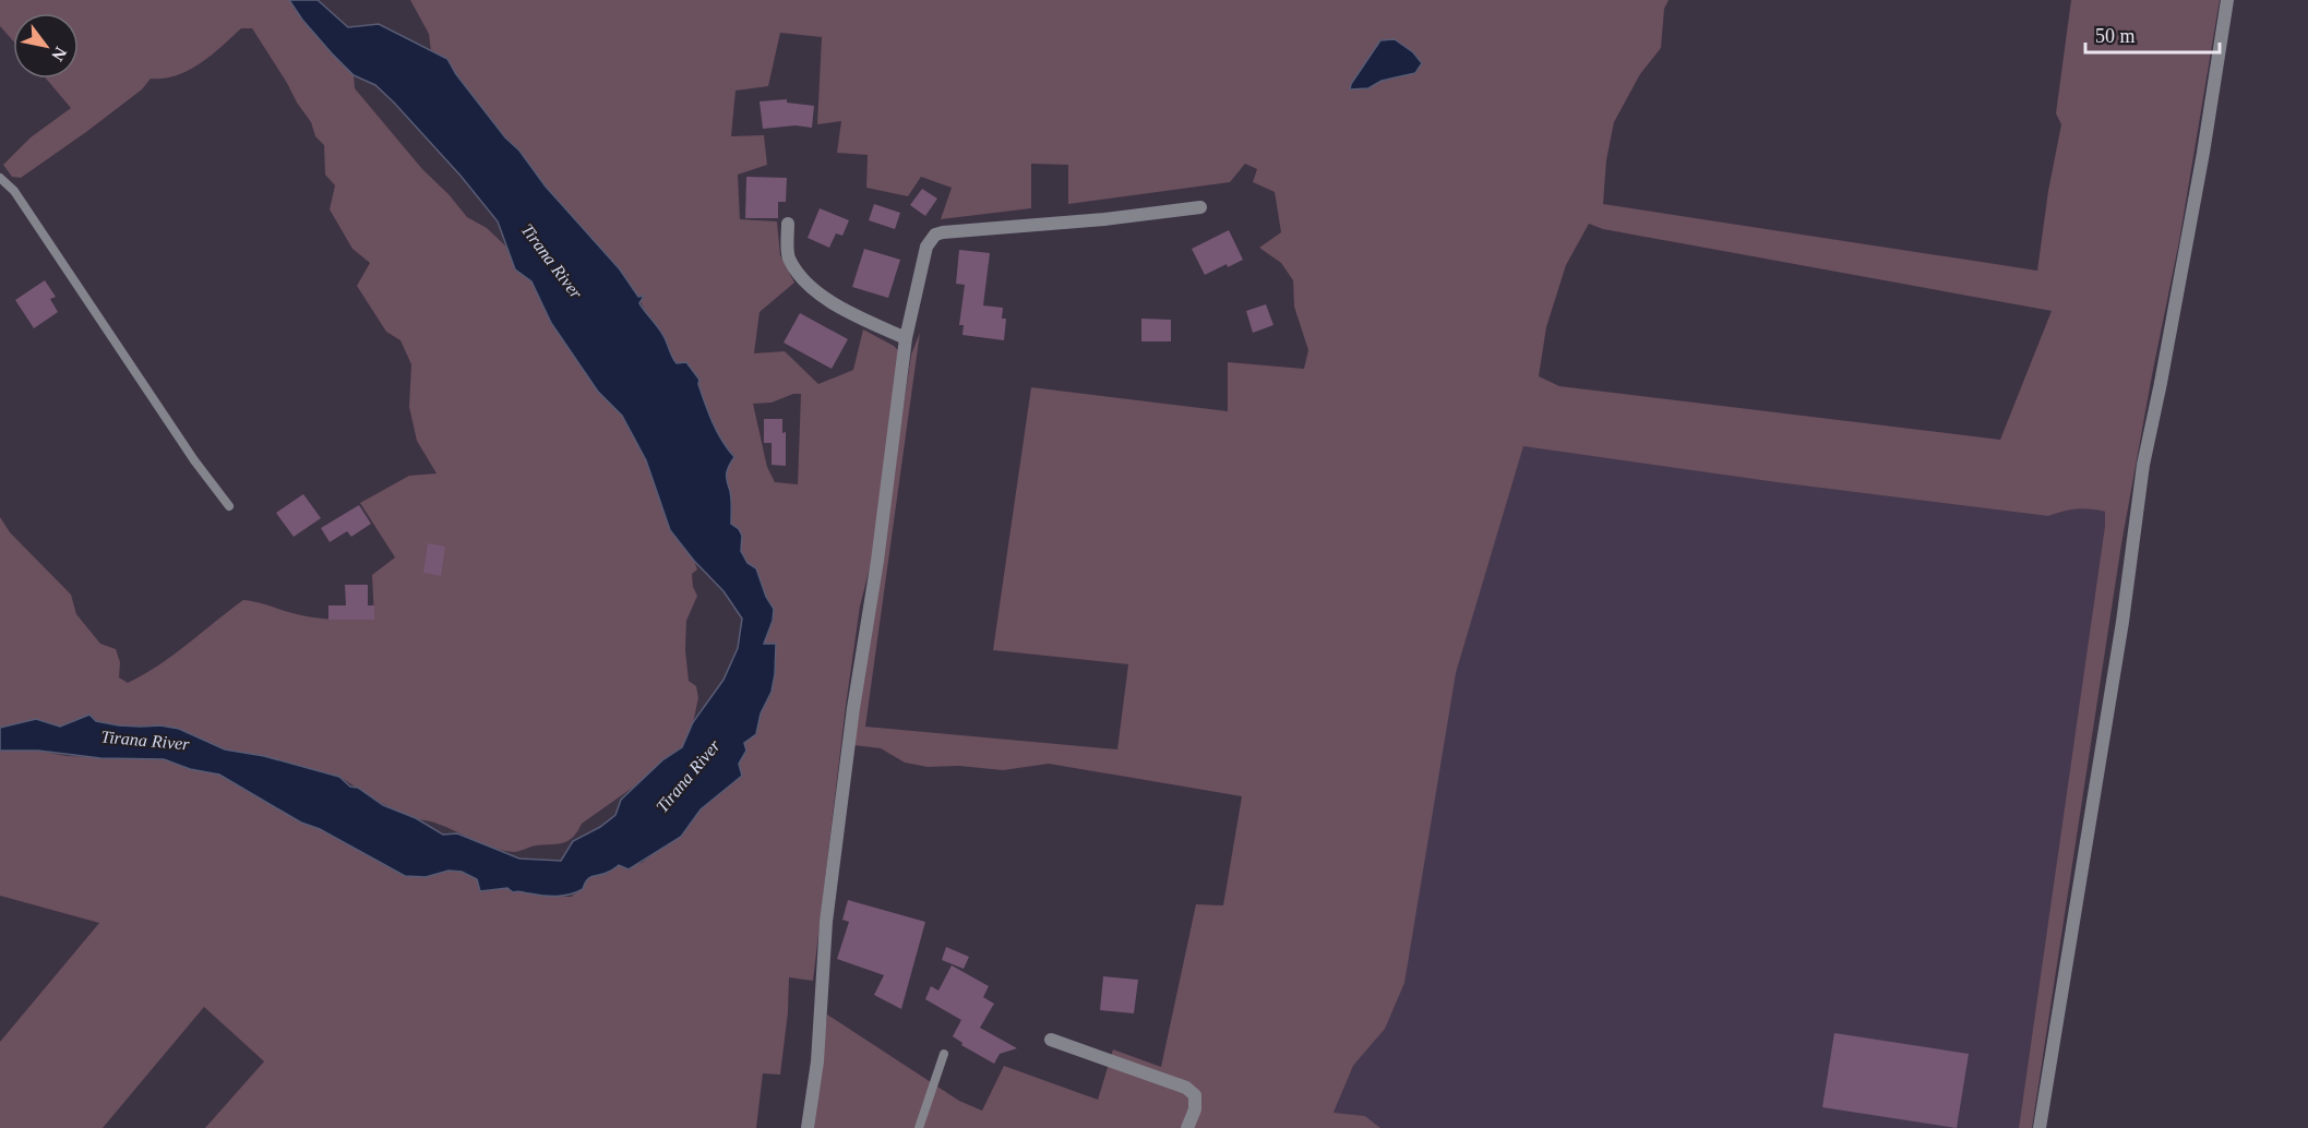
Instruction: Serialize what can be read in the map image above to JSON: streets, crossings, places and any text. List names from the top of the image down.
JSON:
{
  "water": ["Tirana River"],
  "scale_bar": "50 m",
  "north": "bottom right"
}
